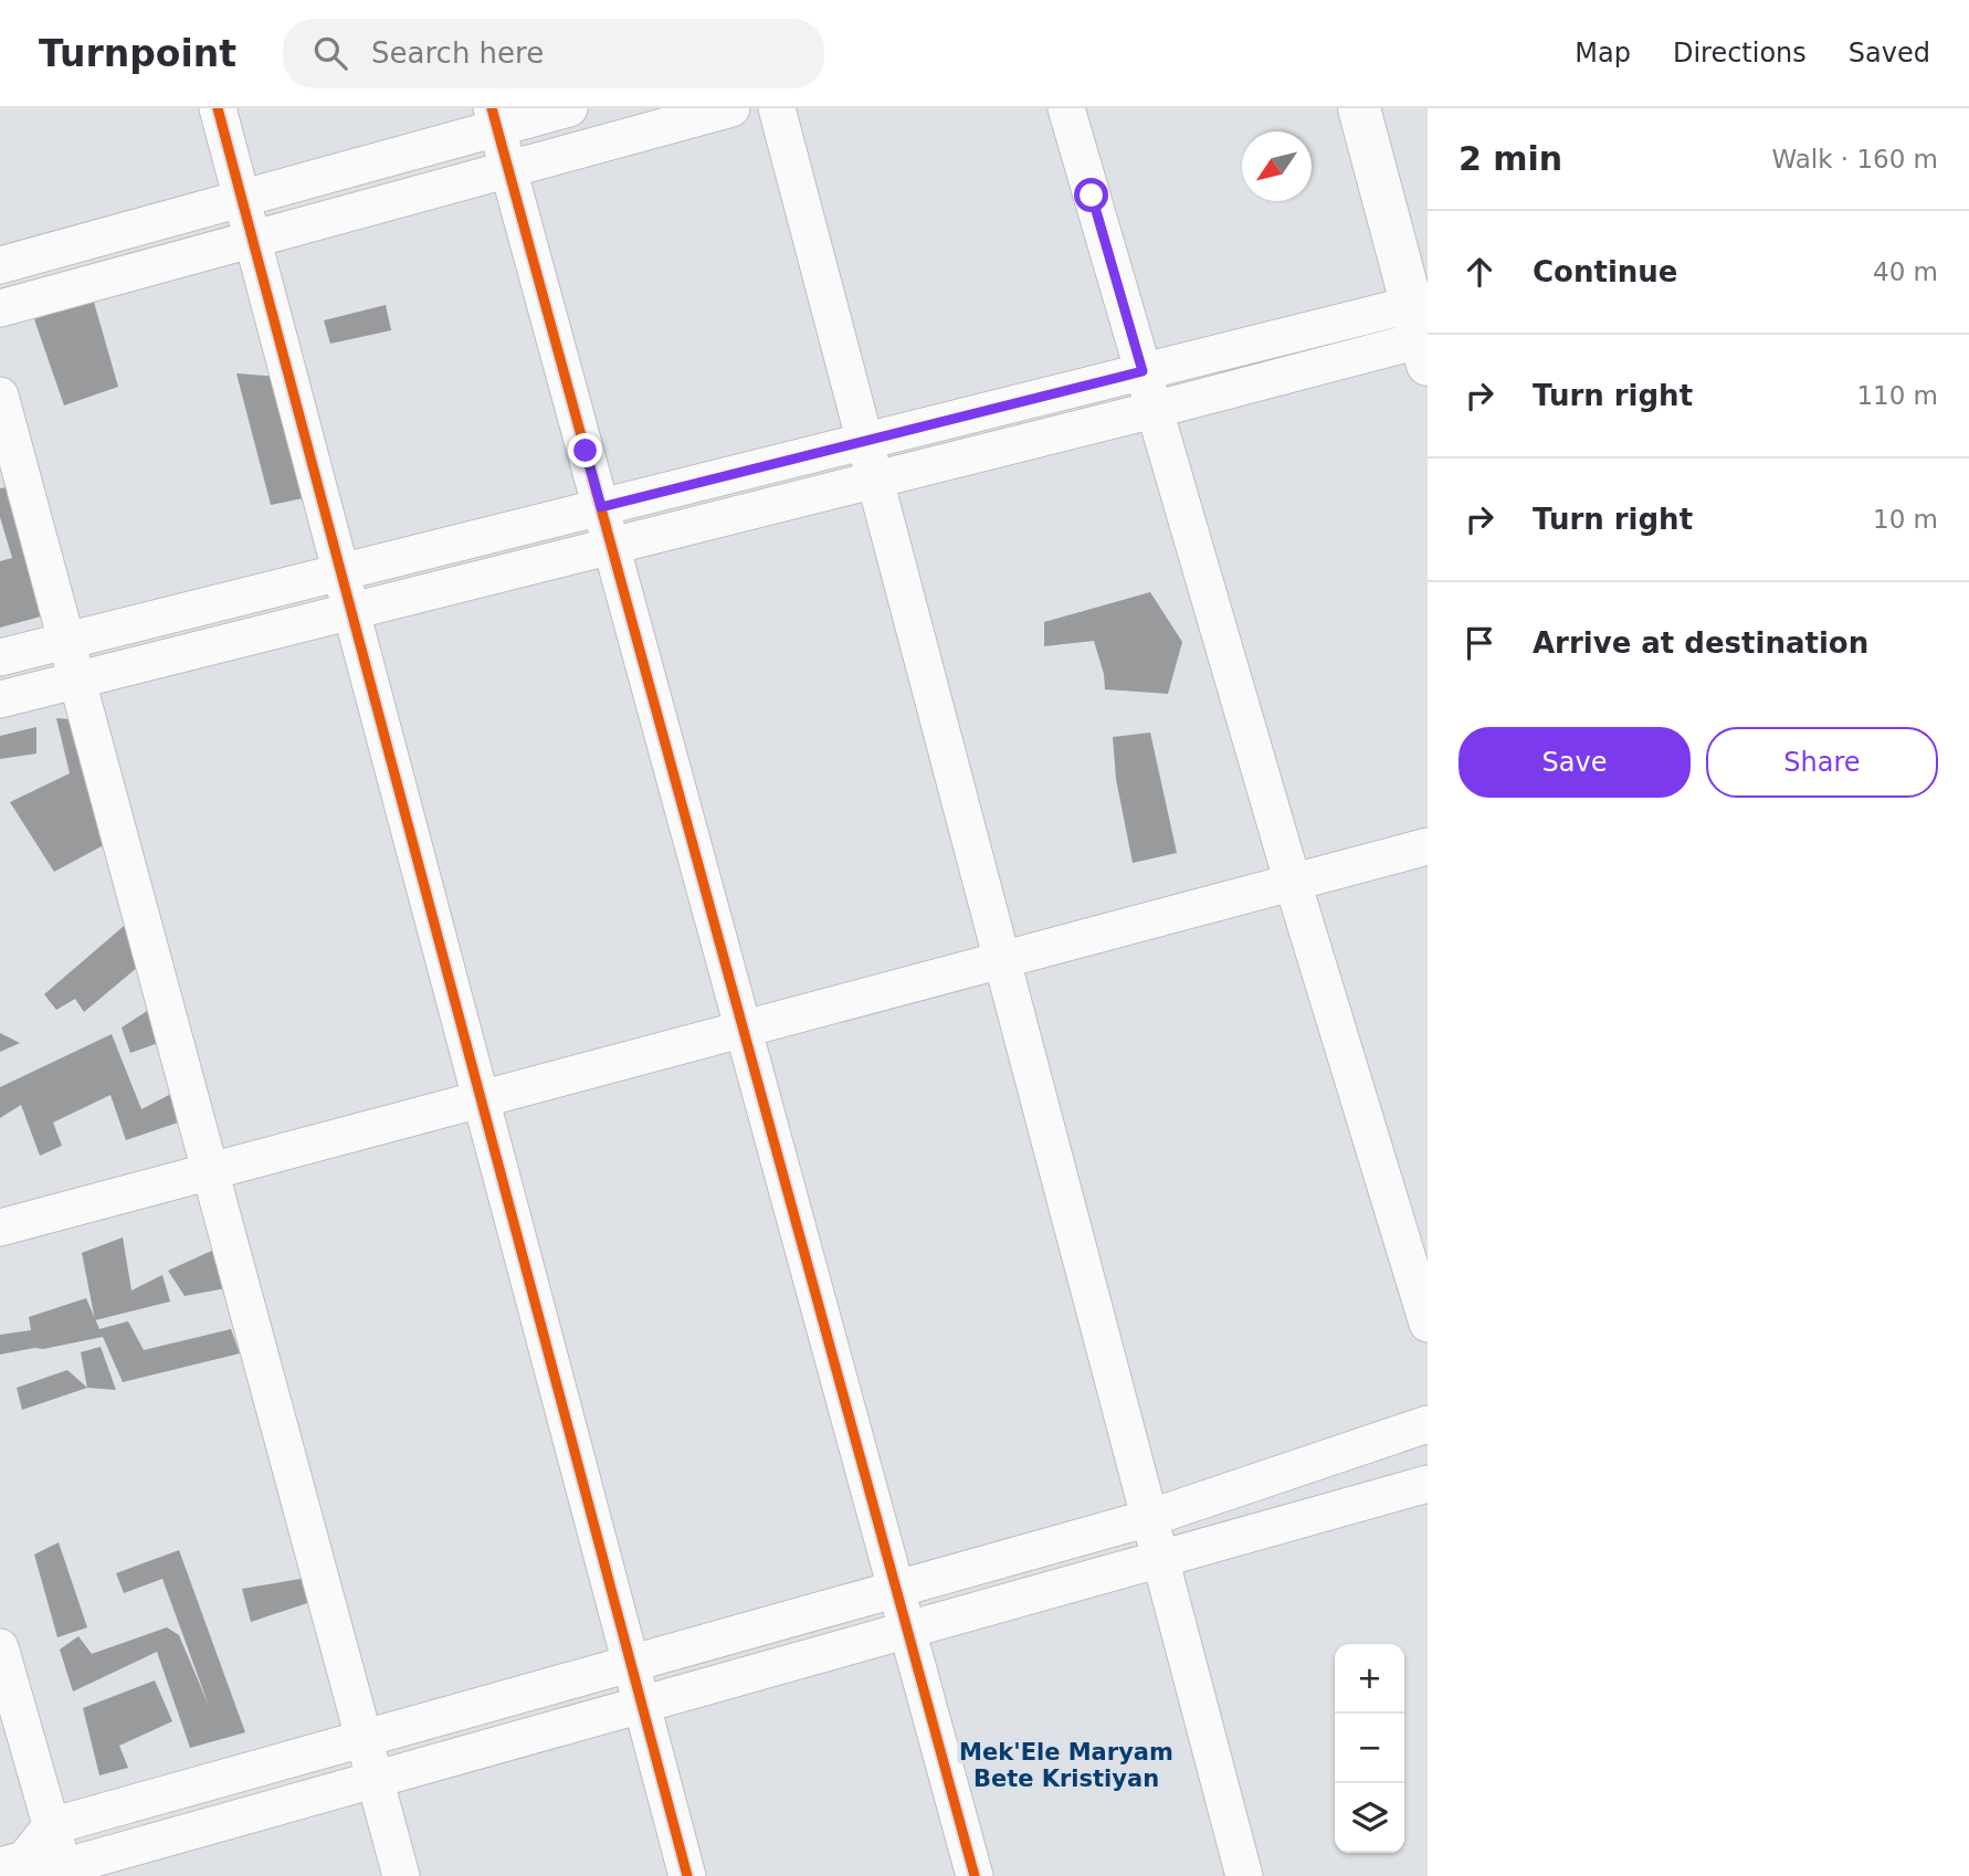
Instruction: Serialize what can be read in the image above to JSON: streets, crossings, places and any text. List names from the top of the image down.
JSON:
{
  "districts": ["Mek'Ele Maryam Bete Kristiyan"],
  "north": "bottom left",
  "page": {
    "header": "Turnpoint",
    "search": "Search here",
    "nav": ["Map", "Directions", "Saved"],
    "heading": ["2 min", "Walk · 160 m"],
    "list": [
      ["Continue", "40 m"],
      ["Turn right", "110 m"],
      ["Turn right", "10 m"],
      "Arrive at destination"
    ],
    "buttons": ["Save", "Share"],
    "map_buttons": ["+", "−"]
  }
}
